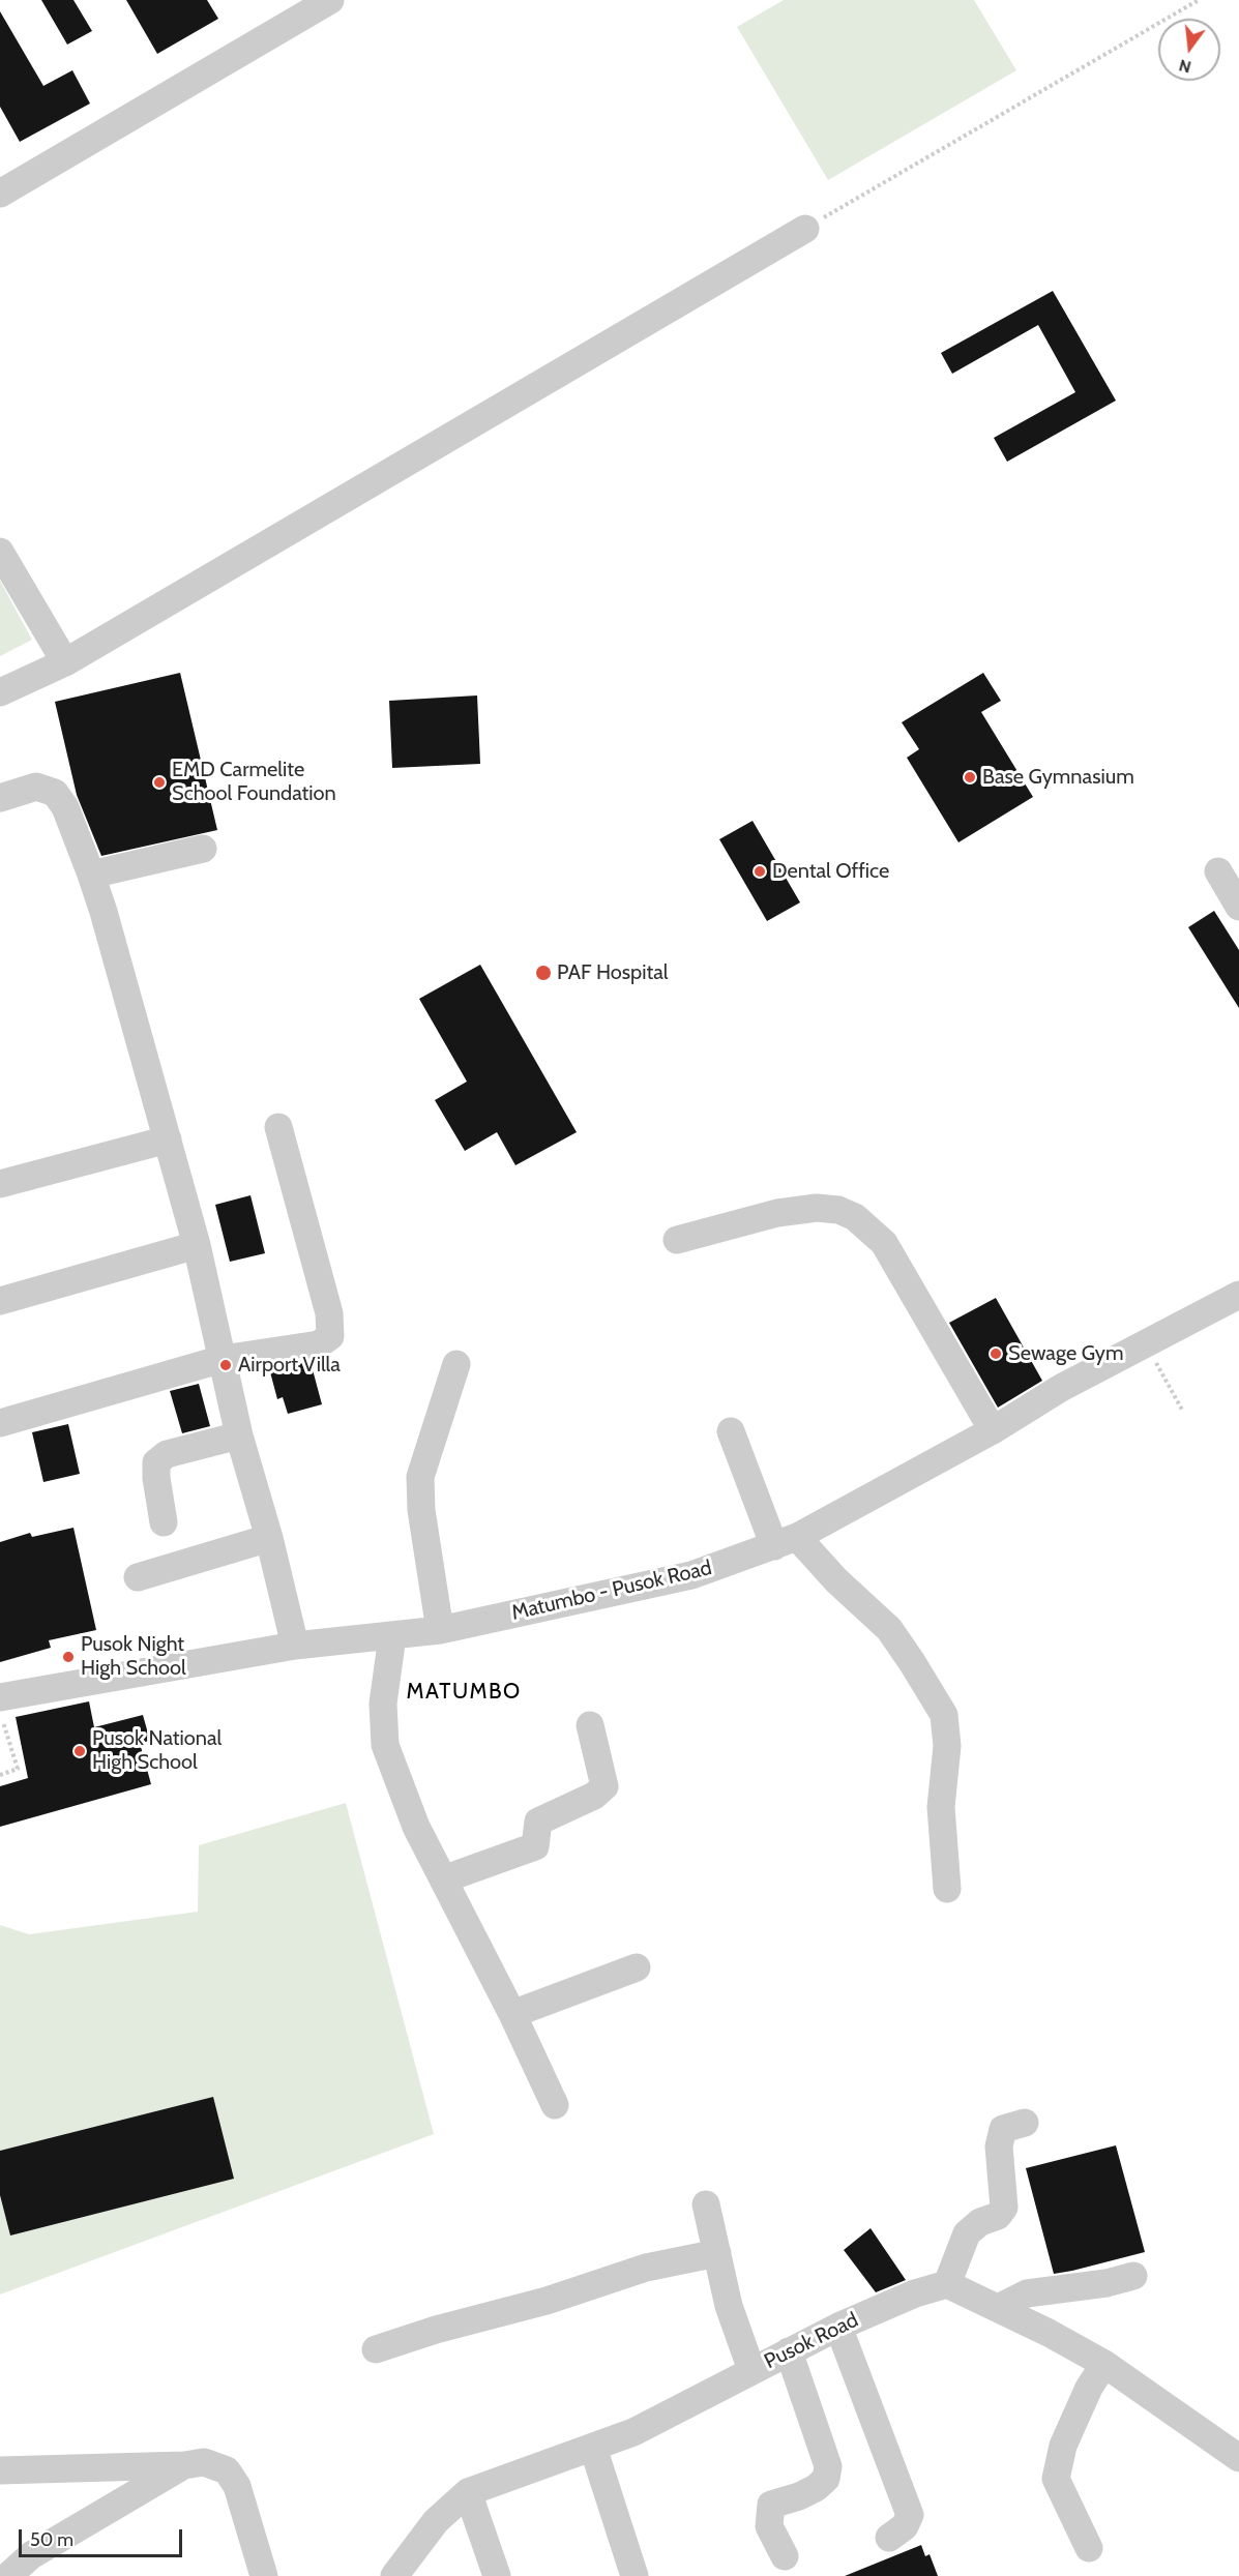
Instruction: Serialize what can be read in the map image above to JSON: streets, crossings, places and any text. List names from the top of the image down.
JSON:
{
  "streets": {
    "street": ["Matumbo - Pusok Road", "Pusok Road"]
  },
  "districts": ["MATUMBO"],
  "places": [
    "Base Gymnasium",
    "EMD Carmelite School Foundation",
    "Dental Office",
    "PAF Hospital",
    "Sewage Gym",
    "Airport Villa",
    "Pusok Night High School",
    "Pusok National High School"
  ],
  "scale_bar": "50 m",
  "north": "bottom"
}
